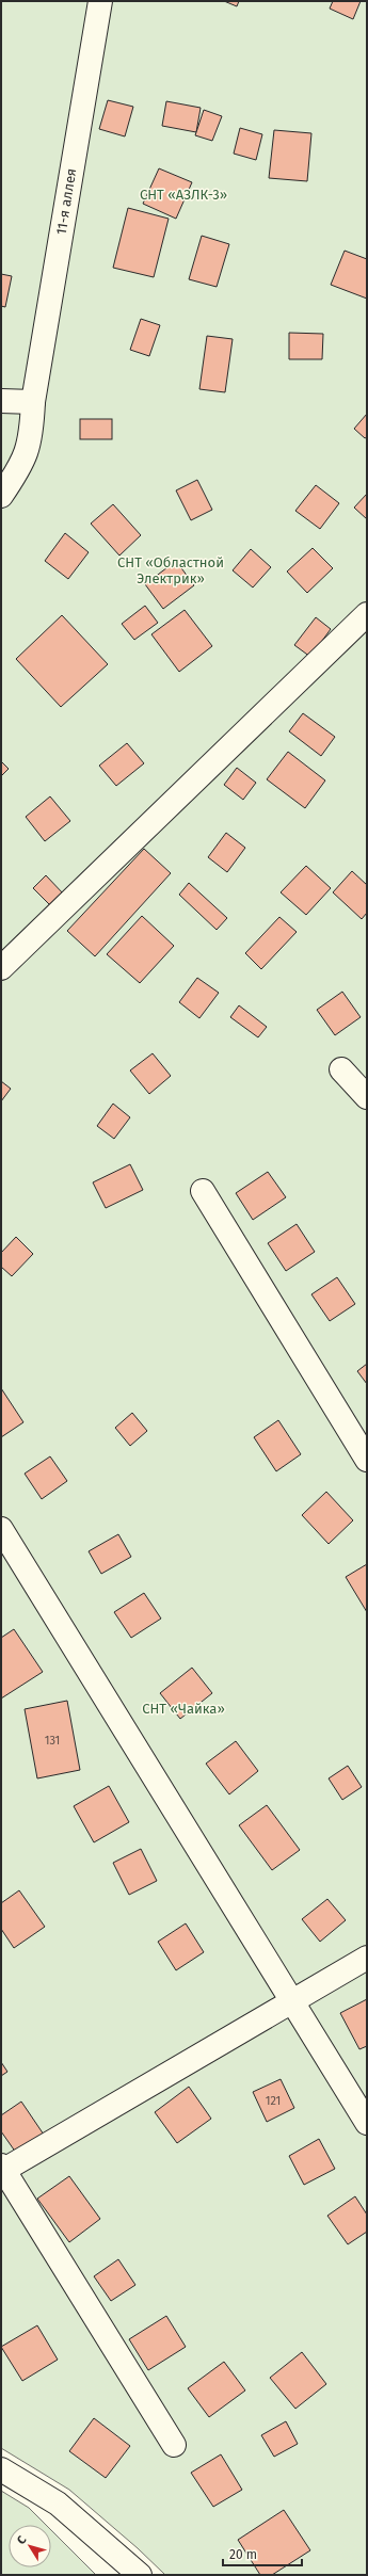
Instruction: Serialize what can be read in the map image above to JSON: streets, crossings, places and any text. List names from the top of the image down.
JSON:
{
  "streets": {
    "street": ["11-я аллея"]
  },
  "parks": ["СНТ «АЗЛК-3»", "СНТ «Областной Электрик»", "СНТ «Чайка»"],
  "house_numbers": ["131", "121"],
  "scale_bar": "20 m",
  "north": "top left"
}
